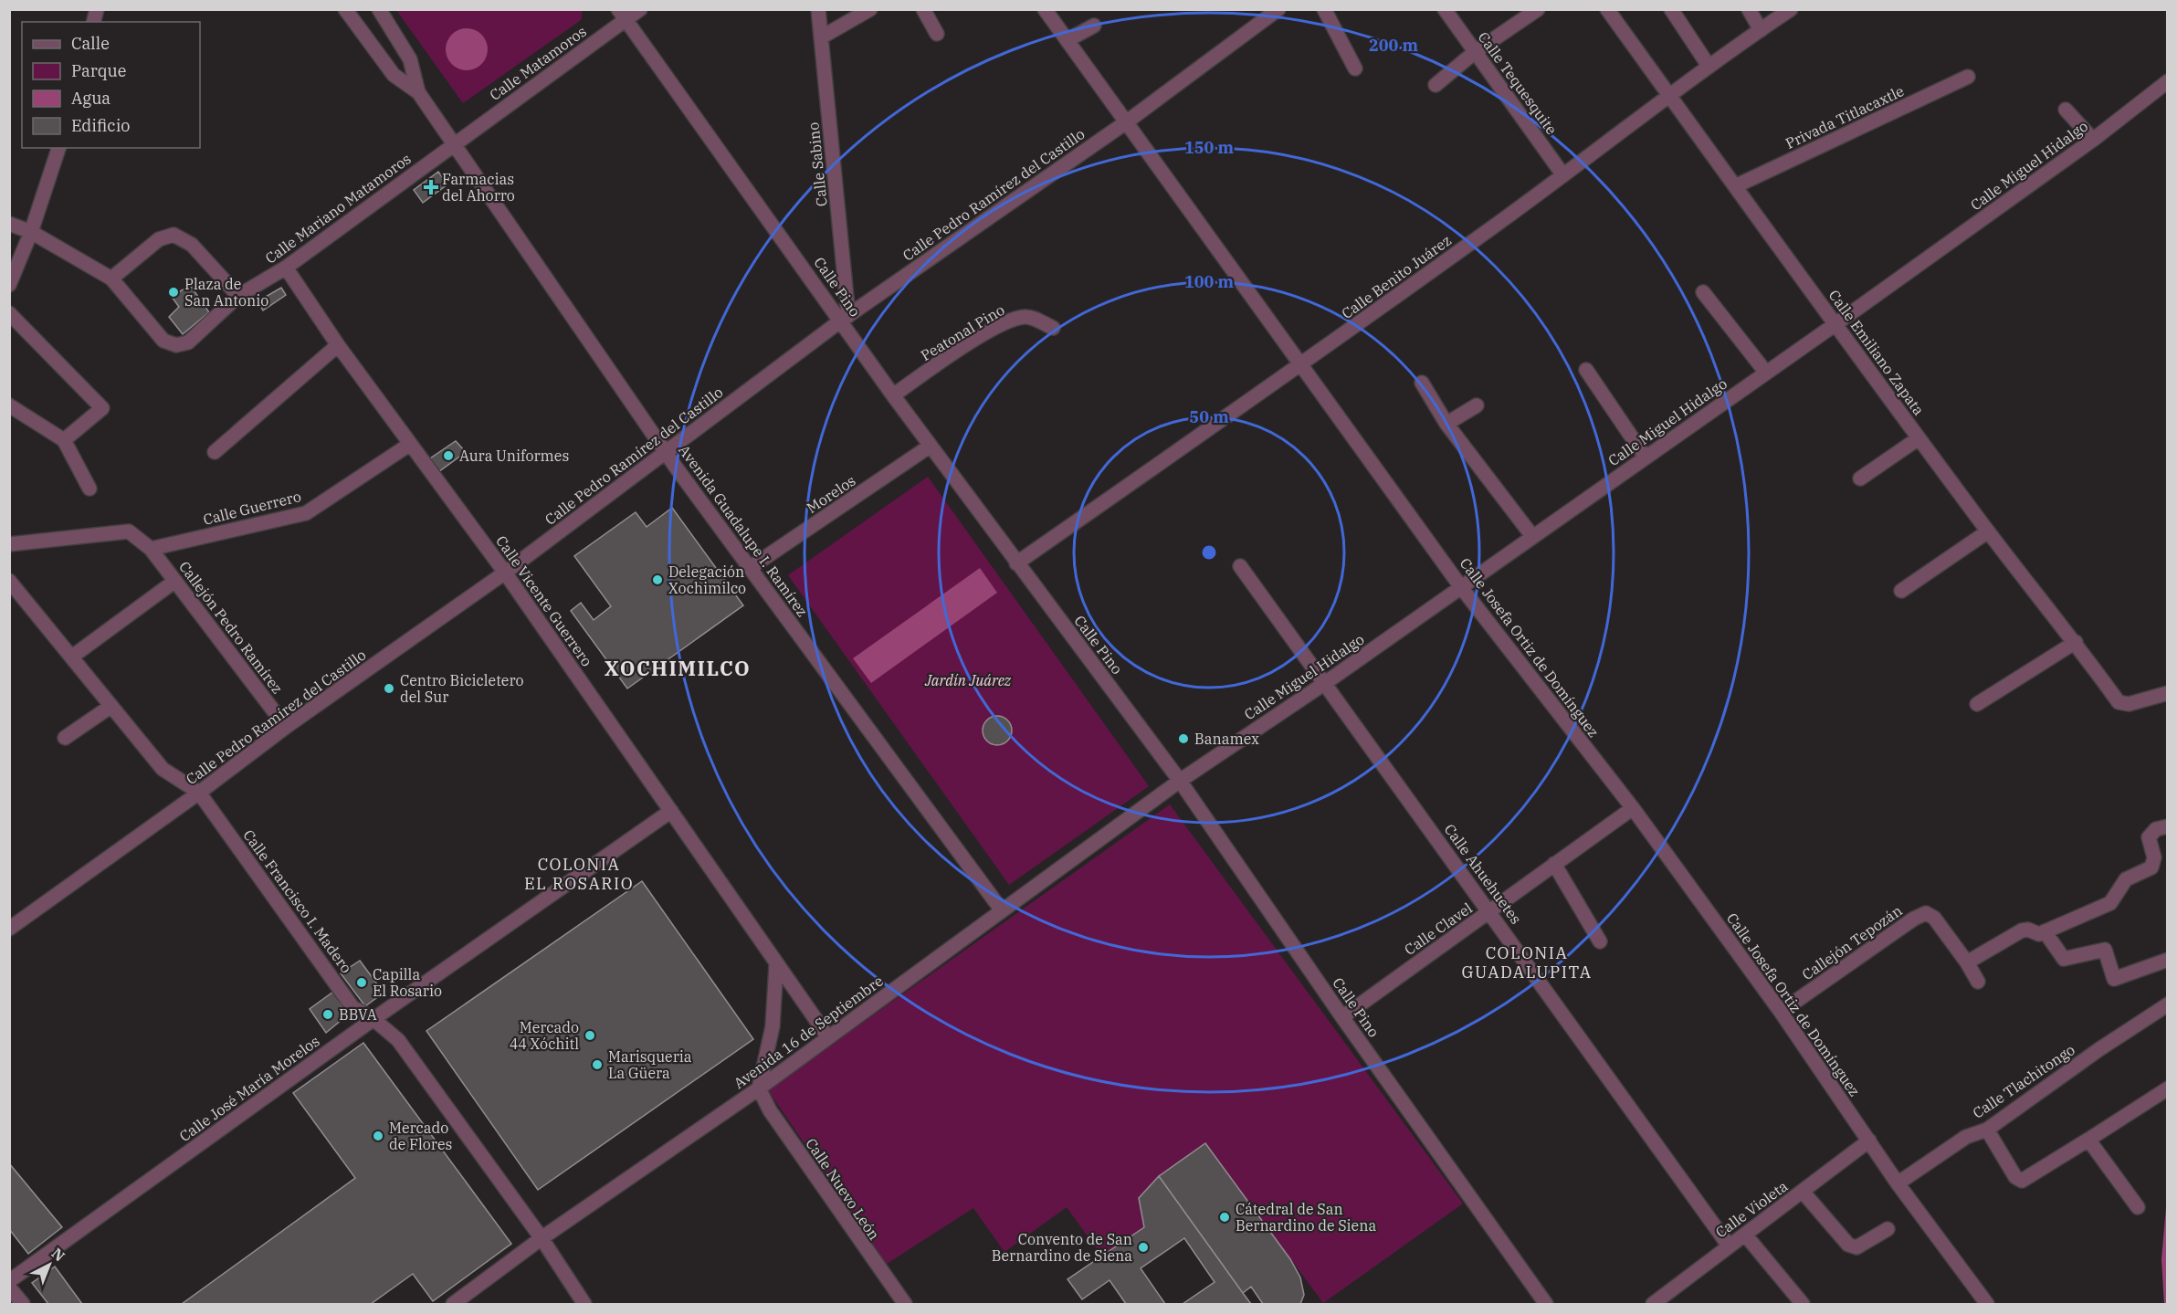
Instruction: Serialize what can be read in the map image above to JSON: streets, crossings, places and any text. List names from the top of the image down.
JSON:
{
  "streets": {
    "street": [
      "Calle Matamoros",
      "Calle Tequesquite",
      "Privada Titlacaxtle",
      "Calle Sabino",
      "Calle Miguel Hidalgo",
      "Calle Pedro Ramírez del Castillo",
      "Calle Mariano Matamoros",
      "Calle Benito Juárez",
      "Calle Pino",
      "Peatonal Pino",
      "Calle Emiliano Zapata",
      "Morelos",
      "Calle Guerrero",
      "Avenida Guadalupe I. Ramírez",
      "Calle Vicente Guerrero",
      "Callejón Pedro Ramírez",
      "Calle Josefa Ortiz de Domínguez",
      "Calle Ahuehuetes",
      "Calle Francisco I. Madero",
      "Calle Clavel",
      "Callejón Tepozán",
      "Avenida 16 de Septiembre",
      "Calle Tlachitongo",
      "Calle José María Morelos",
      "Calle Nuevo León",
      "Calle Violeta"
    ]
  },
  "crossings": [
    ["Calle Matamoros", "Calle Mariano Matamoros"],
    ["Calle Matamoros", "Calle Pino"],
    ["Calle Matamoros", "Avenida Guadalupe I. Ramírez"],
    ["Calle Tequesquite", "Calle Benito Juárez"],
    ["Privada Titlacaxtle", "Calle Emiliano Zapata"],
    ["Calle Sabino", "Calle Pedro Ramírez del Castillo"],
    ["Calle Sabino", "Calle Pino"],
    ["Calle Miguel Hidalgo", "Calle Pino"],
    ["Calle Miguel Hidalgo", "Calle Emiliano Zapata"],
    ["Calle Miguel Hidalgo", "Calle Josefa Ortiz de Domínguez"],
    ["Calle Miguel Hidalgo", "Calle Ahuehuetes"],
    ["Calle Miguel Hidalgo", "Avenida 16 de Septiembre"],
    ["Calle Pedro Ramírez del Castillo", "Calle Pino"],
    ["Calle Pedro Ramírez del Castillo", "Avenida Guadalupe I. Ramírez"],
    ["Calle Pedro Ramírez del Castillo", "Calle Vicente Guerrero"],
    ["Calle Pedro Ramírez del Castillo", "Callejón Pedro Ramírez"],
    ["Calle Pedro Ramírez del Castillo", "Calle Josefa Ortiz de Domínguez"],
    ["Calle Pedro Ramírez del Castillo", "Calle Francisco I. Madero"],
    ["Calle Mariano Matamoros", "Avenida Guadalupe I. Ramírez"],
    ["Calle Mariano Matamoros", "Calle Vicente Guerrero"],
    ["Calle Benito Juárez", "Calle Pino"],
    ["Calle Benito Juárez", "Calle Emiliano Zapata"],
    ["Calle Benito Juárez", "Calle Josefa Ortiz de Domínguez"],
    ["Calle Pino", "Peatonal Pino"],
    ["Calle Pino", "Morelos"],
    ["Calle Pino", "Calle Clavel"],
    ["Calle Pino", "Avenida 16 de Septiembre"],
    ["Morelos", "Avenida Guadalupe I. Ramírez"],
    ["Calle Guerrero", "Calle Vicente Guerrero"],
    ["Calle Guerrero", "Callejón Pedro Ramírez"],
    ["Avenida Guadalupe I. Ramírez", "Avenida 16 de Septiembre"],
    ["Calle Vicente Guerrero", "Avenida 16 de Septiembre"],
    ["Calle Vicente Guerrero", "Calle José María Morelos"],
    ["Calle Josefa Ortiz de Domínguez", "Calle Clavel"],
    ["Calle Josefa Ortiz de Domínguez", "Callejón Tepozán"],
    ["Calle Josefa Ortiz de Domínguez", "Calle Tlachitongo"],
    ["Calle Josefa Ortiz de Domínguez", "Calle Violeta"],
    ["Calle Ahuehuetes", "Calle Clavel"],
    ["Calle Ahuehuetes", "Calle Violeta"],
    ["Calle Francisco I. Madero", "Avenida 16 de Septiembre"],
    ["Calle Francisco I. Madero", "Calle José María Morelos"],
    ["Avenida 16 de Septiembre", "Calle Nuevo León"]
  ],
  "districts": ["XOCHIMILCO", "COLONIA EL ROSARIO", "COLONIA GUADALUPITA"],
  "parks": ["Jardín Juárez"],
  "places": {
    "health": ["Farmacias del Ahorro"],
    "other": [
      "Plaza de San Antonio",
      "Aura Uniformes",
      "Delegación Xochimilco",
      "Centro Bicicletero del Sur",
      "Banamex",
      "Capilla El Rosario",
      "BBVA",
      "Mercado 44 Xóchitl",
      "Marisqueria La Güera",
      "Mercado de Flores",
      "Cátedral de San Bernardino de Siena",
      "Convento de San Bernardino de Siena"
    ]
  },
  "legend": [
    "Calle",
    "Parque",
    "Agua",
    "Edificio"
  ],
  "north": "top right",
  "rings": [
    "200 m",
    "150 m",
    "100 m",
    "50 m"
  ]
}
